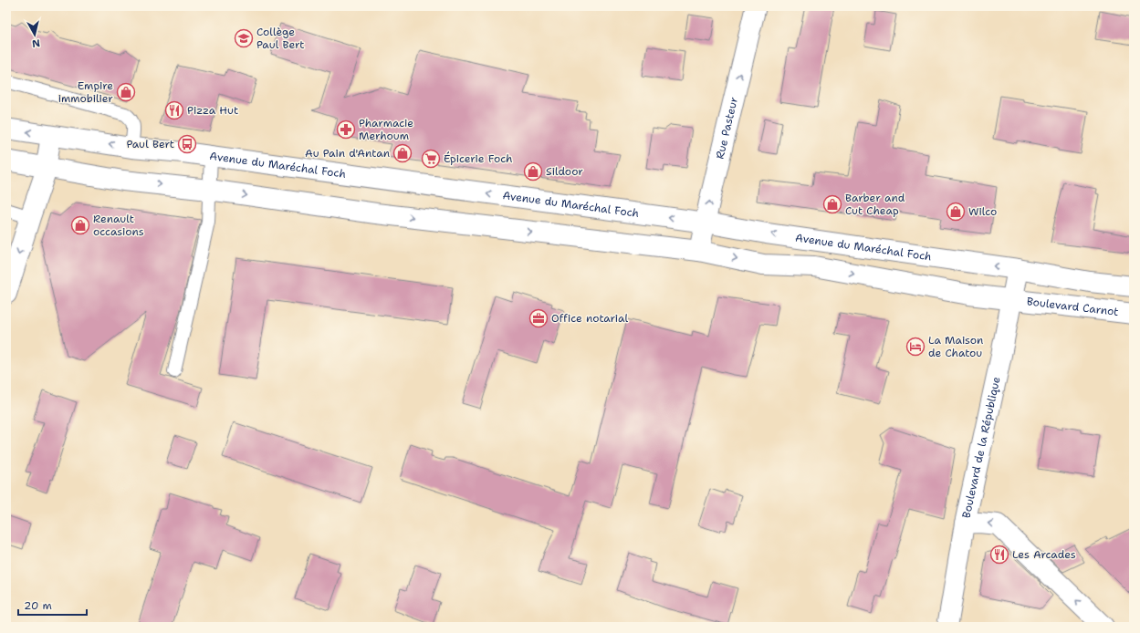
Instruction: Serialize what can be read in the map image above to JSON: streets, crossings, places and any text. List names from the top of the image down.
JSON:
{
  "streets": {
    "main road": [
      "Rue Pasteur",
      "Avenue du Maréchal Foch",
      "Boulevard Carnot",
      "Boulevard de la République"
    ]
  },
  "crossings": [
    ["Rue Pasteur", "Avenue du Maréchal Foch"],
    ["Avenue du Maréchal Foch", "Boulevard de la République"],
    ["Boulevard Carnot", "Boulevard de la République"]
  ],
  "one_way": ["Rue Pasteur"],
  "places": {
    "school or university": ["Collège Paul Bert"],
    "shop": [
      "Empire immobilier",
      "Au Pain d'Antan",
      "Sildoor",
      "Barber and Cut Cheap",
      "Wilco",
      "Renault occasions"
    ],
    "restaurant": ["Pizza Hut", "Les Arcades"],
    "pharmacy": ["Pharmacie Merhoum"],
    "bus stop": ["Paul Bert"],
    "supermarket": ["Épicerie Foch"],
    "office": ["Office notarial"],
    "hotel": ["La Maison de Chatou"]
  },
  "scale_bar": "20 m",
  "north": "bottom"
}
